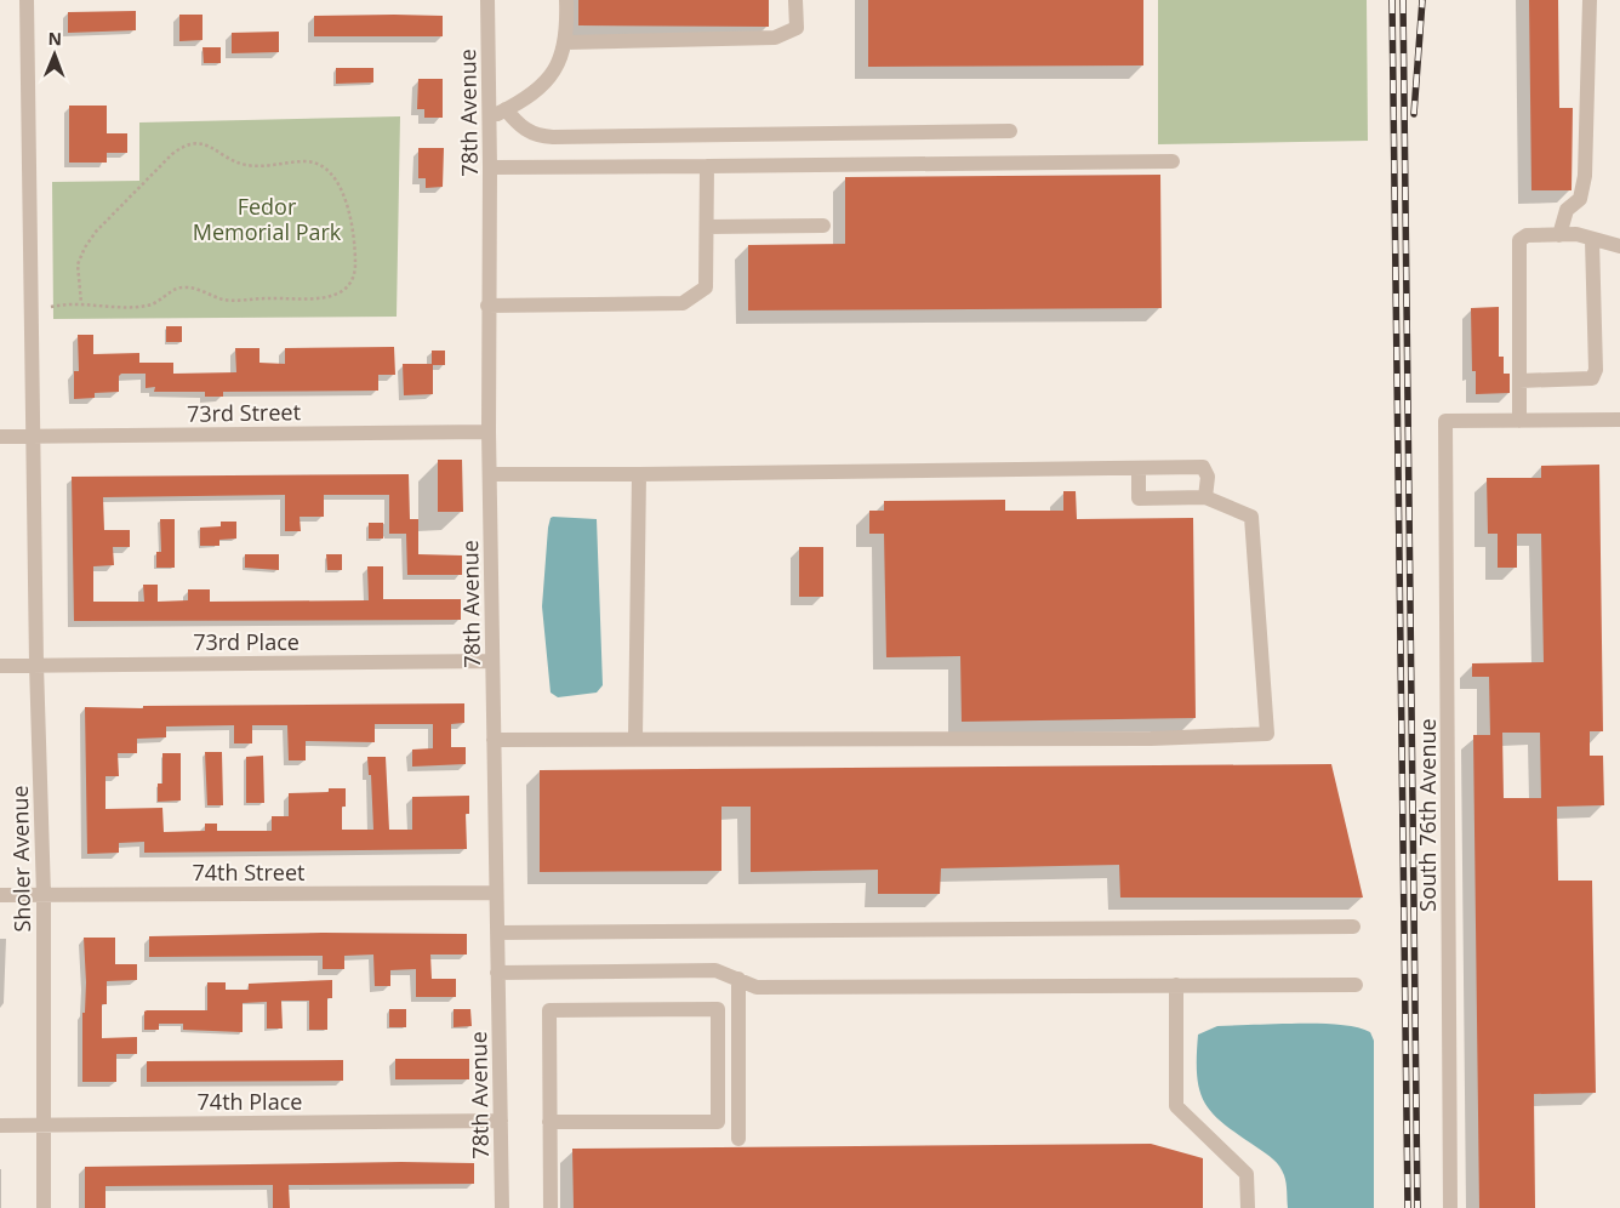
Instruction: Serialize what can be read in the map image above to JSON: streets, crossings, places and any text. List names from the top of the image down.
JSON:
{
  "streets": {
    "street": [
      "78th Avenue",
      "73rd Street",
      "73rd Place",
      "South 76th Avenue",
      "Sholer Avenue",
      "74th Street",
      "74th Place"
    ]
  },
  "crossings": [
    ["78th Avenue", "73rd Street"],
    ["78th Avenue", "73rd Place"],
    ["78th Avenue", "74th Street"],
    ["78th Avenue", "74th Place"],
    ["73rd Street", "Sholer Avenue"],
    ["73rd Place", "Sholer Avenue"],
    ["Sholer Avenue", "74th Street"],
    ["Sholer Avenue", "74th Place"]
  ],
  "parks": ["Fedor Memorial Park"],
  "north": "top"
}
